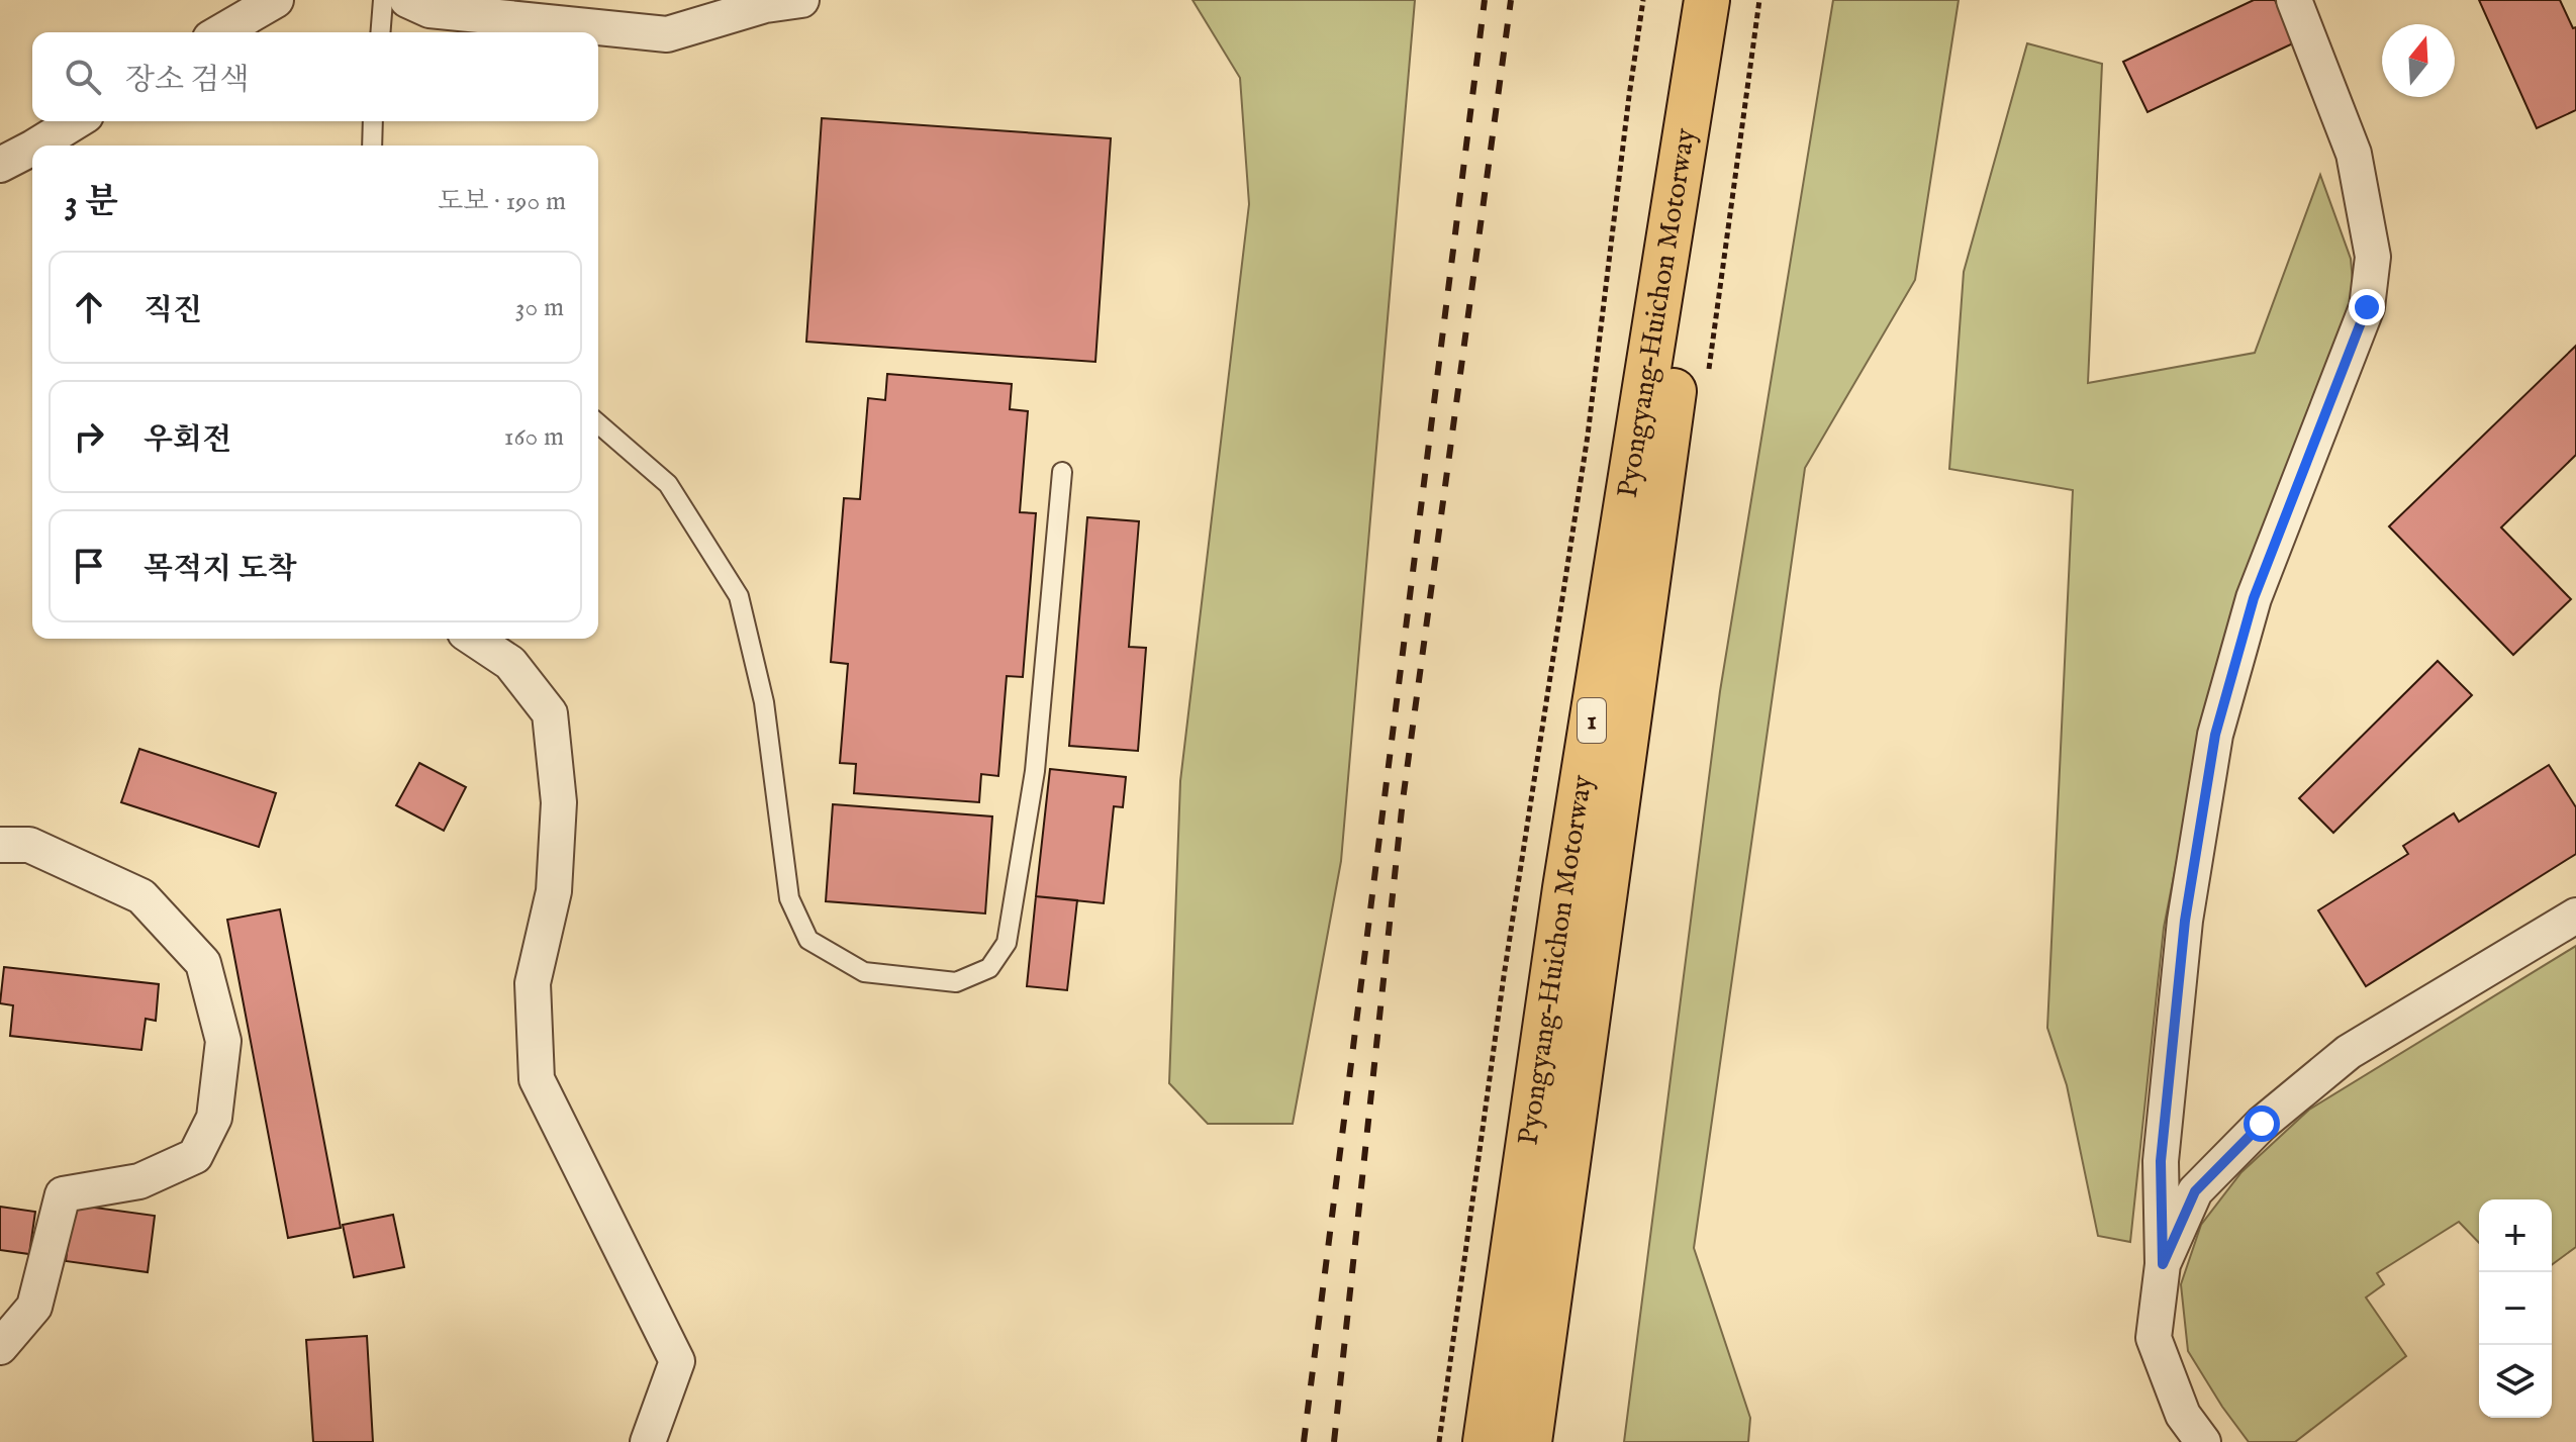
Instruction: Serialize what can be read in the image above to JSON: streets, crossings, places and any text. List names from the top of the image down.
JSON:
{
  "streets": {
    "highway": ["Pyongyang–Huichon Motorway", "1"]
  },
  "north": "top",
  "page": {
    "search": "장소 검색",
    "heading": ["3 분", "도보 · 190 m"],
    "list": [
      ["직진", "30 m"],
      ["우회전", "160 m"],
      "목적지 도착"
    ],
    "map_buttons": ["+", "−"]
  }
}
